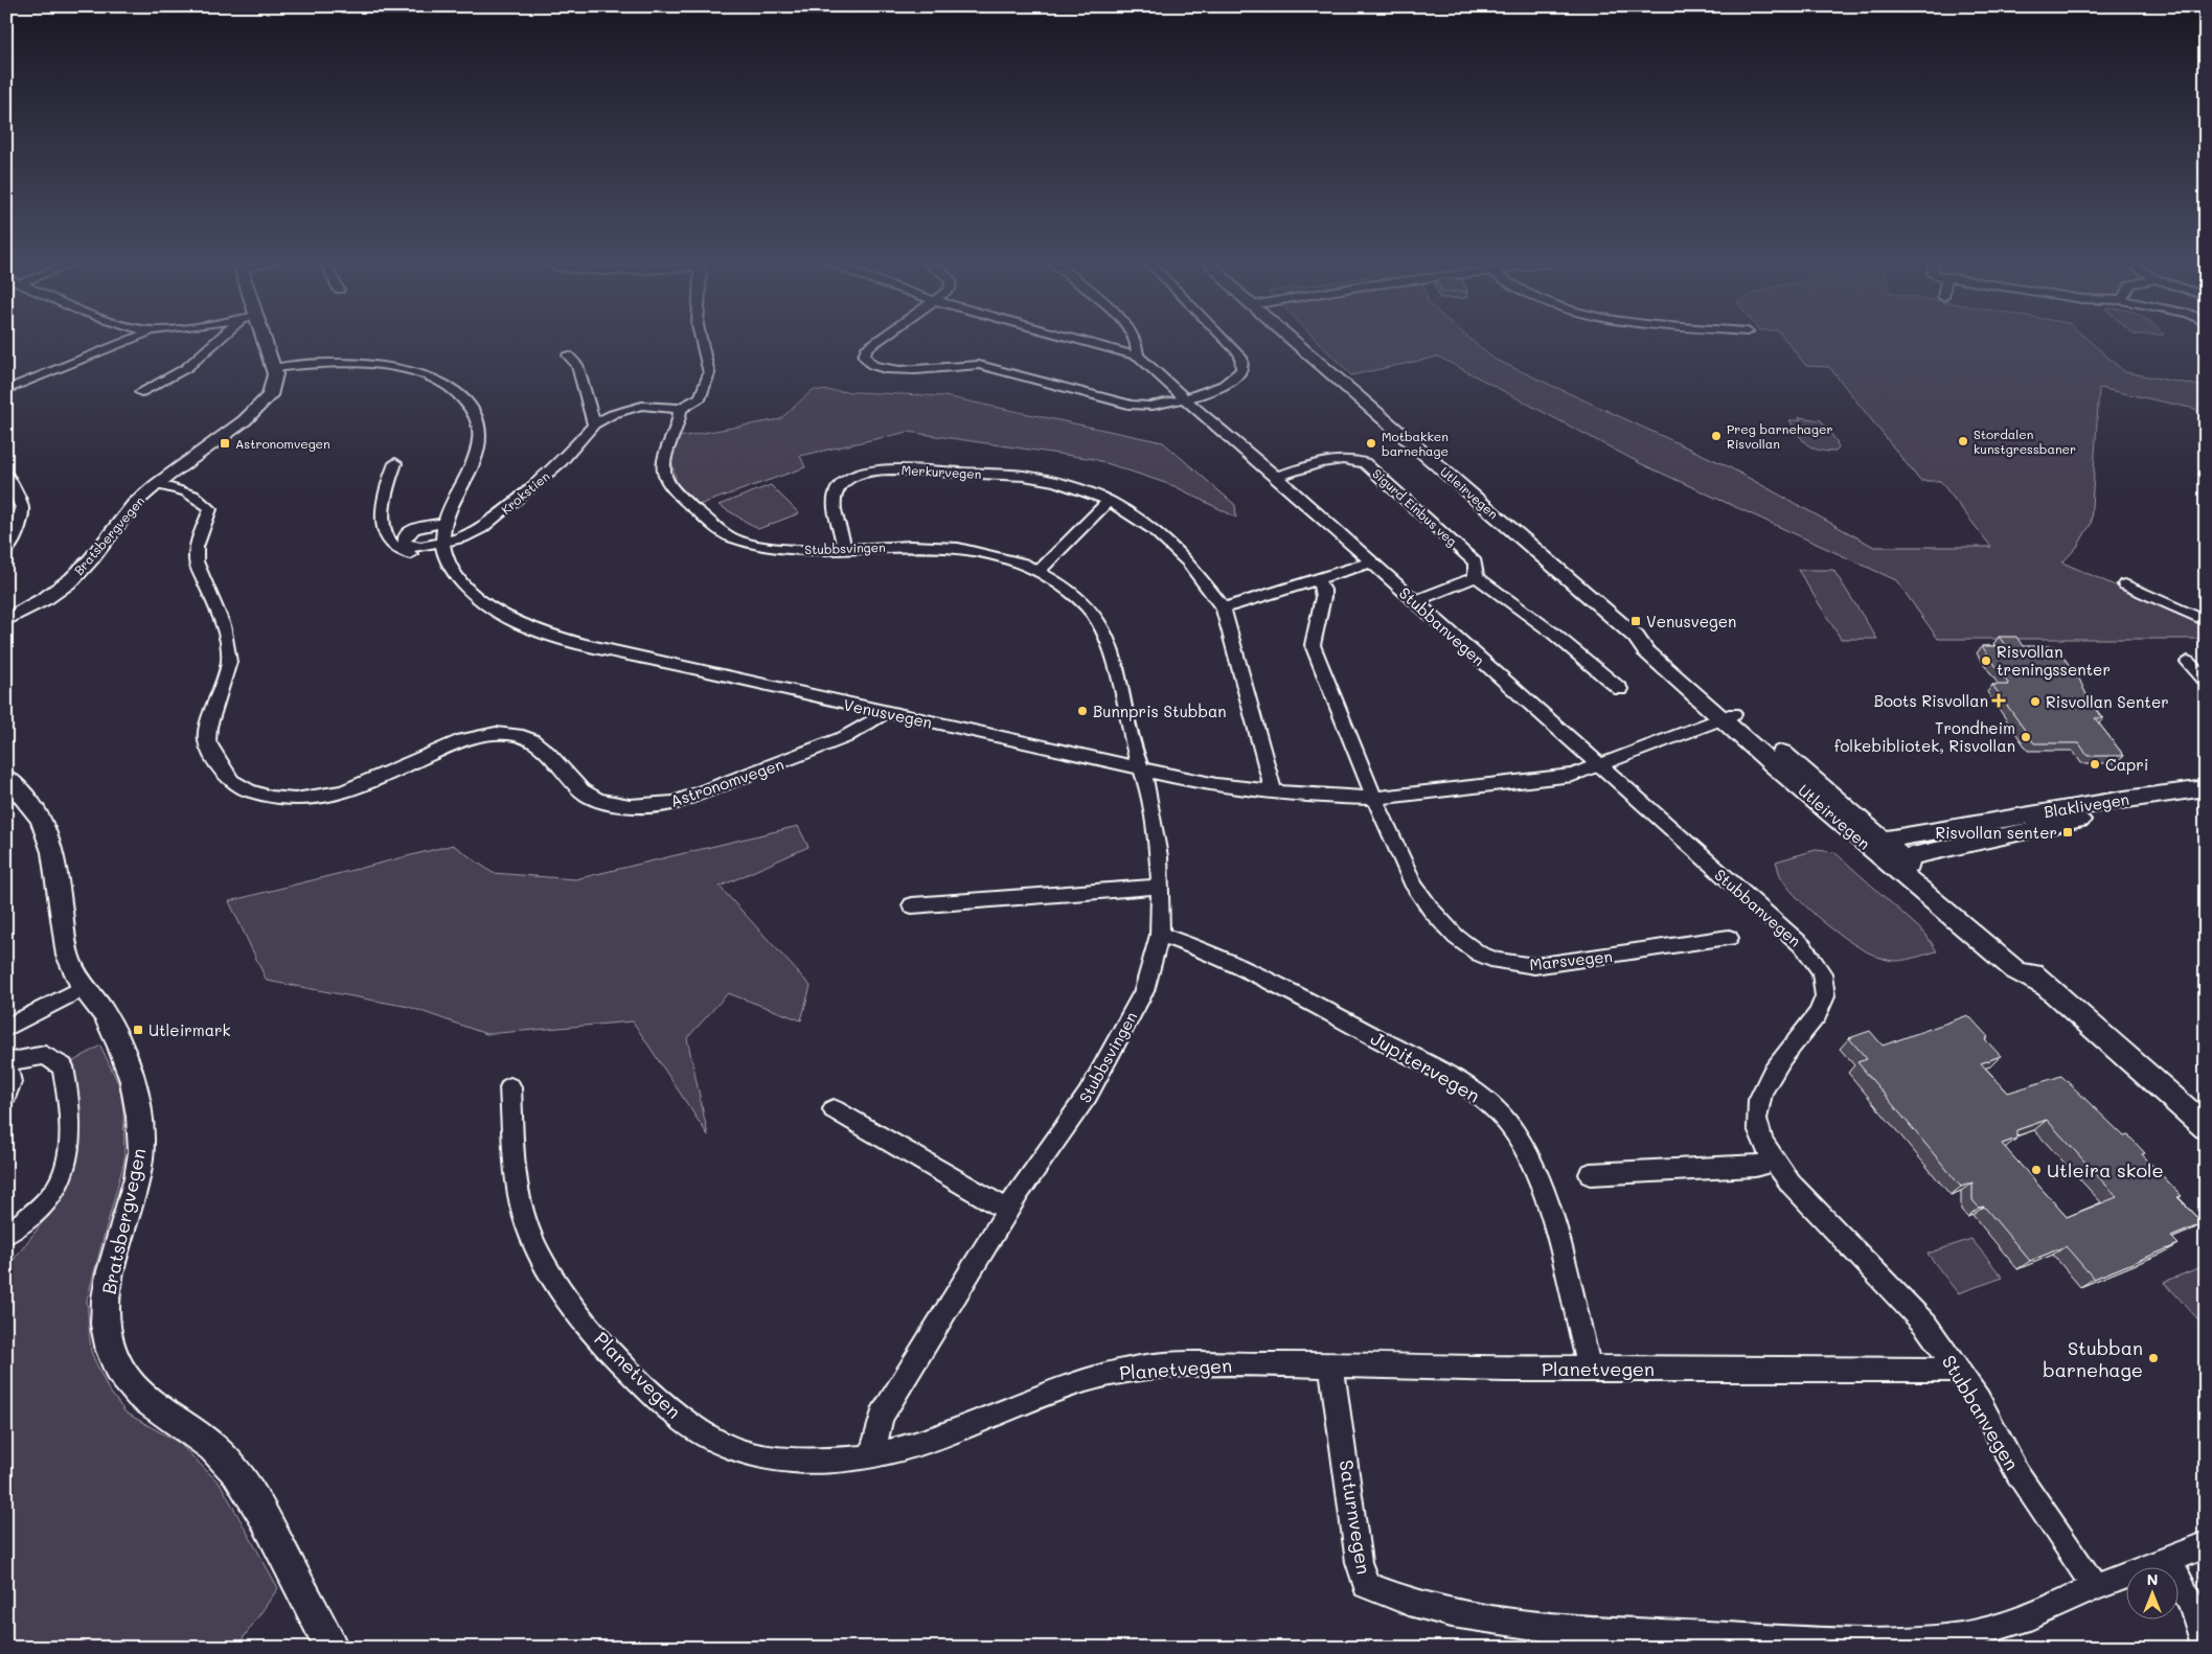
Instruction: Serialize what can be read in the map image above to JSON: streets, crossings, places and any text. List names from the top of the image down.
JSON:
{
  "streets": {
    "main road": ["Utleirvegen", "Bratsbergvegen", "Blaklivegen"],
    "street": [
      "Merkurvegen",
      "Krokstien",
      "Sigurd Einbus veg",
      "Stubbsvingen",
      "Stubbanvegen",
      "Venusvegen",
      "Astronomvegen",
      "Marsvegen",
      "Jupitervegen",
      "Planetvegen",
      "Saturnvegen"
    ]
  },
  "crossings": [
    ["Merkurvegen", "Stubbsvingen"],
    ["Merkurvegen", "Venusvegen"],
    ["Krokstien", "Stubbsvingen"],
    ["Krokstien", "Venusvegen"],
    ["Utleirvegen", "Venusvegen"],
    ["Utleirvegen", "Blaklivegen"],
    ["Sigurd Einbus veg", "Stubbanvegen"],
    ["Bratsbergvegen", "Astronomvegen"],
    ["Stubbsvingen", "Venusvegen"],
    ["Stubbsvingen", "Jupitervegen"],
    ["Stubbsvingen", "Planetvegen"],
    ["Stubbanvegen", "Venusvegen"],
    ["Stubbanvegen", "Planetvegen"],
    ["Stubbanvegen", "Saturnvegen"],
    ["Venusvegen", "Astronomvegen"],
    ["Venusvegen", "Marsvegen"],
    ["Jupitervegen", "Planetvegen"],
    ["Planetvegen", "Saturnvegen"]
  ],
  "places": {
    "other": [
      "Preg barnehager Risvollan",
      "Stordalen kunstgressbaner",
      "Motbakken barnehage",
      "Risvollan treningssenter",
      "Risvollan Senter",
      "Bunnpris Stubban",
      "Trondheim folkebibliotek, Risvollan",
      "Capri",
      "Utleira skole",
      "Stubban barnehage"
    ],
    "transit": [
      "Astronomvegen",
      "Venusvegen",
      "Risvollan senter",
      "Utleirmark"
    ],
    "health": ["Boots Risvollan"]
  },
  "north": "top"
}
